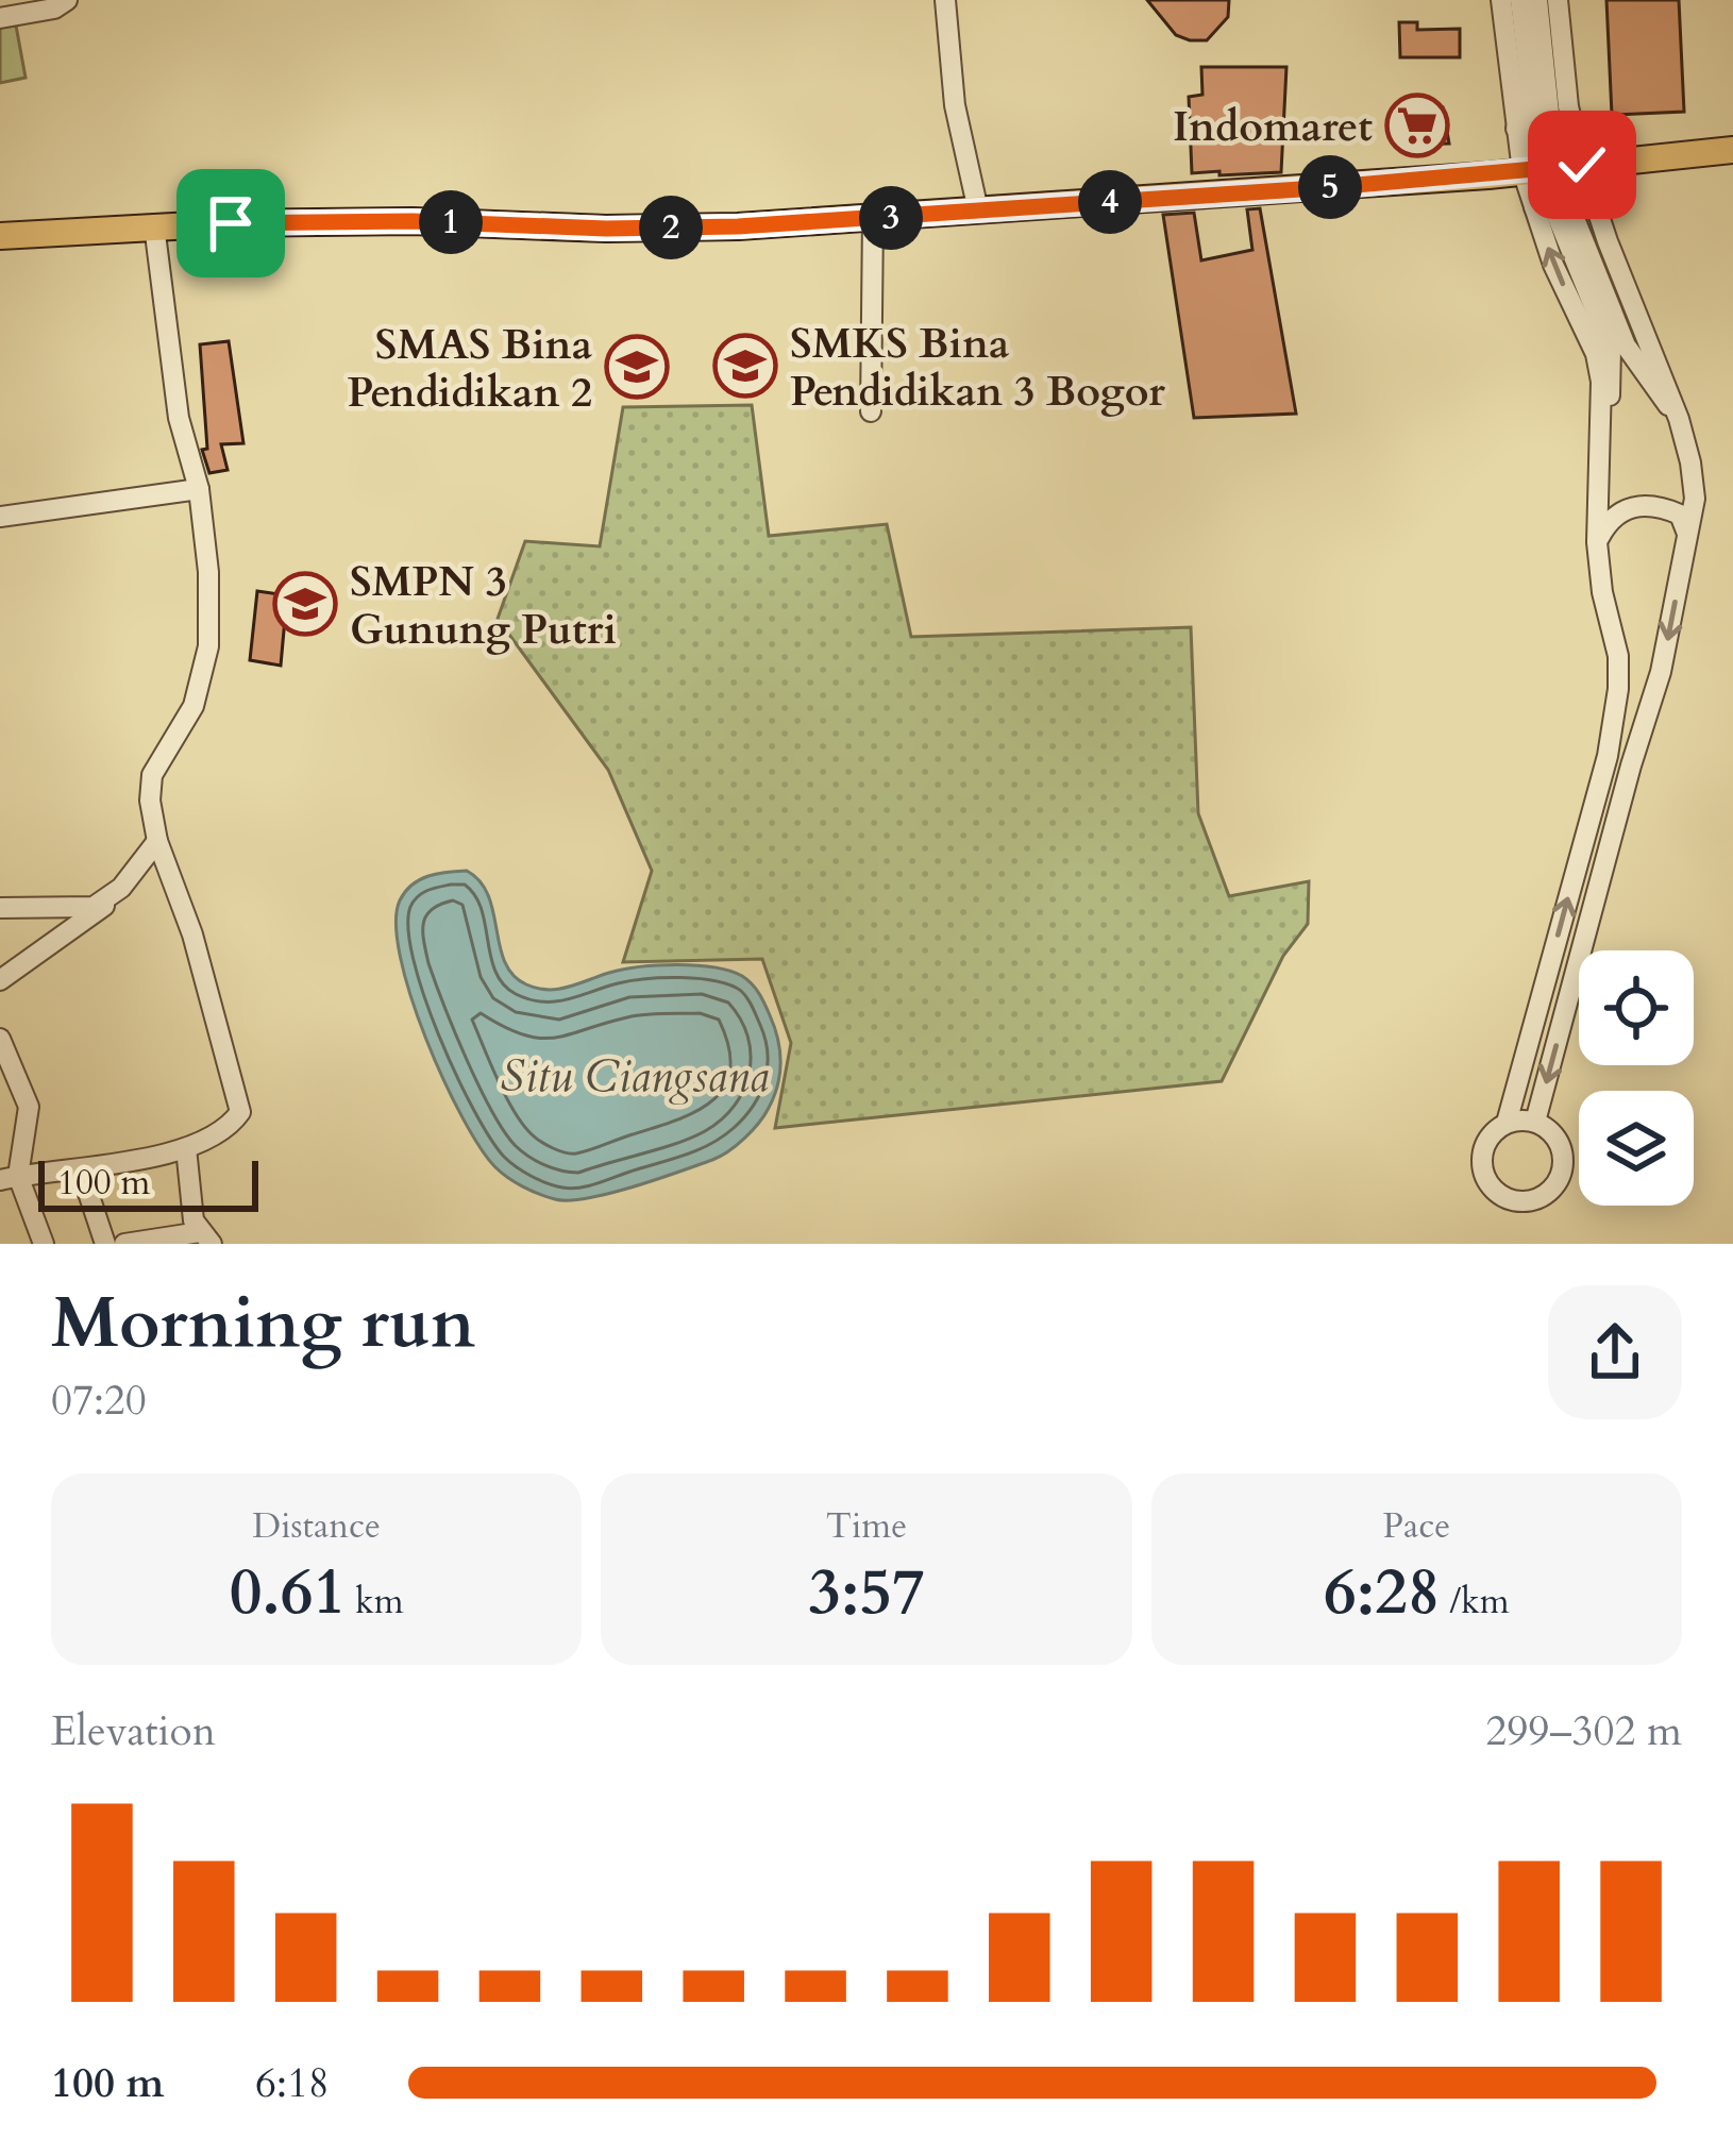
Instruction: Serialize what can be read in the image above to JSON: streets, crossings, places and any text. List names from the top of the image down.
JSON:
{
  "water": ["Situ Ciangsana"],
  "places": {
    "supermarket": ["Indomaret"],
    "school or university": ["SMKS Bina Pendidikan 3 Bogor", "SMAS Bina Pendidikan 2", "SMPN 3 Gunung Putri"]
  },
  "scale_bar": "100 m",
  "page": {
    "pins": [
      "5",
      "4",
      "3",
      "1",
      "2"
    ],
    "scale": "100 m",
    "heading": ["Morning run", "07:20"],
    "stats": [
      ["Distance", "0.61 km"],
      ["Time", "3:57"],
      ["Pace", "6:28 /km"]
    ],
    "chart": ["Elevation", "299–302 m"],
    "list": [
      {
        "name": "100 m",
        "note": "6:18"
      }
    ]
  }
}
